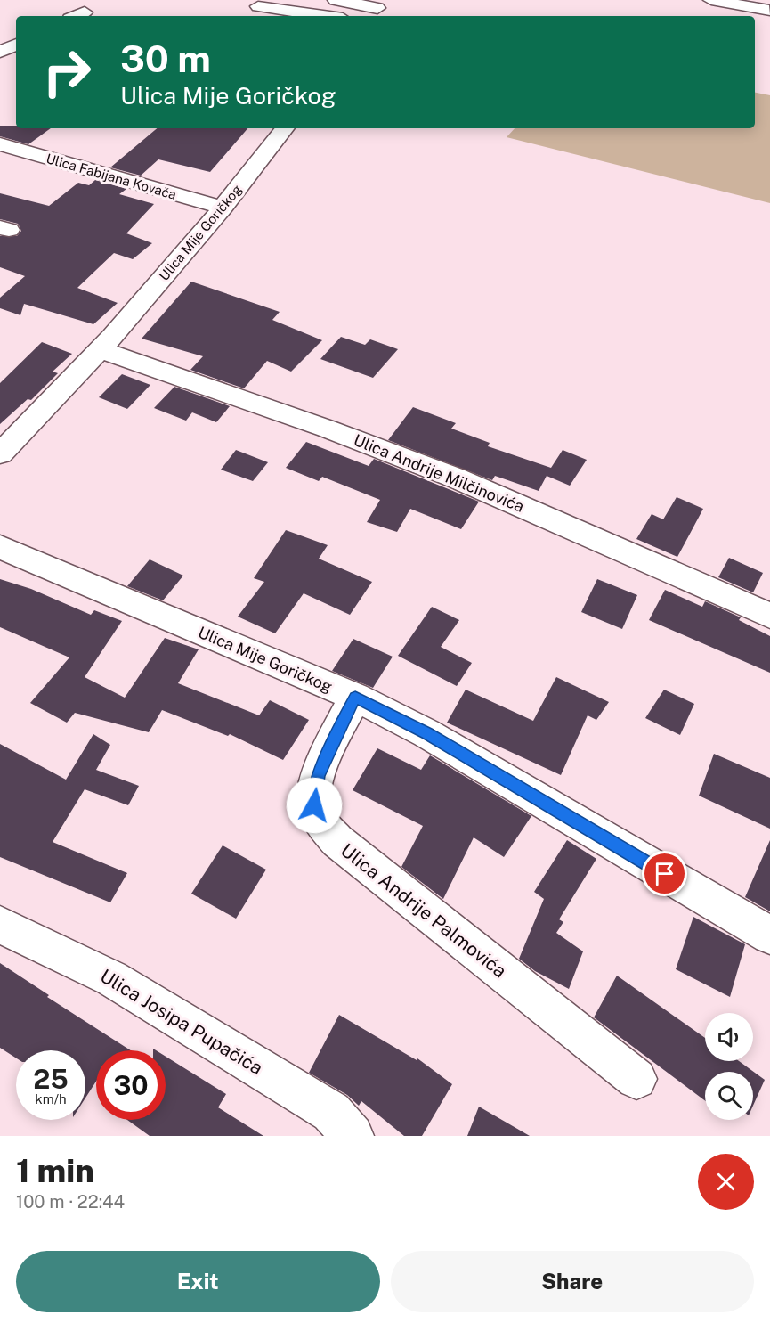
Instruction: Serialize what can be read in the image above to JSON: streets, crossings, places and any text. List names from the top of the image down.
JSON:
{
  "streets": {
    "street": [
      "Ulica Fabijana Kovača",
      "Ulica Mije Goričkog",
      "Ulica Andrije Milčinovića",
      "Ulica Andrije Palmovića",
      "Ulica Josipa Pupačića"
    ]
  },
  "crossings": [
    ["Ulica Fabijana Kovača", "Ulica Mije Goričkog"],
    ["Ulica Mije Goričkog", "Ulica Andrije Milčinovića"],
    ["Ulica Mije Goričkog", "Ulica Andrije Palmovića"]
  ],
  "page": {
    "turn": ["30 m", "Ulica Mije Goričkog"],
    "speed": "25 km/h",
    "limit": "30",
    "heading": ["1 min", "100 m · 22:44"],
    "buttons": ["Exit", "Share"]
  }
}
